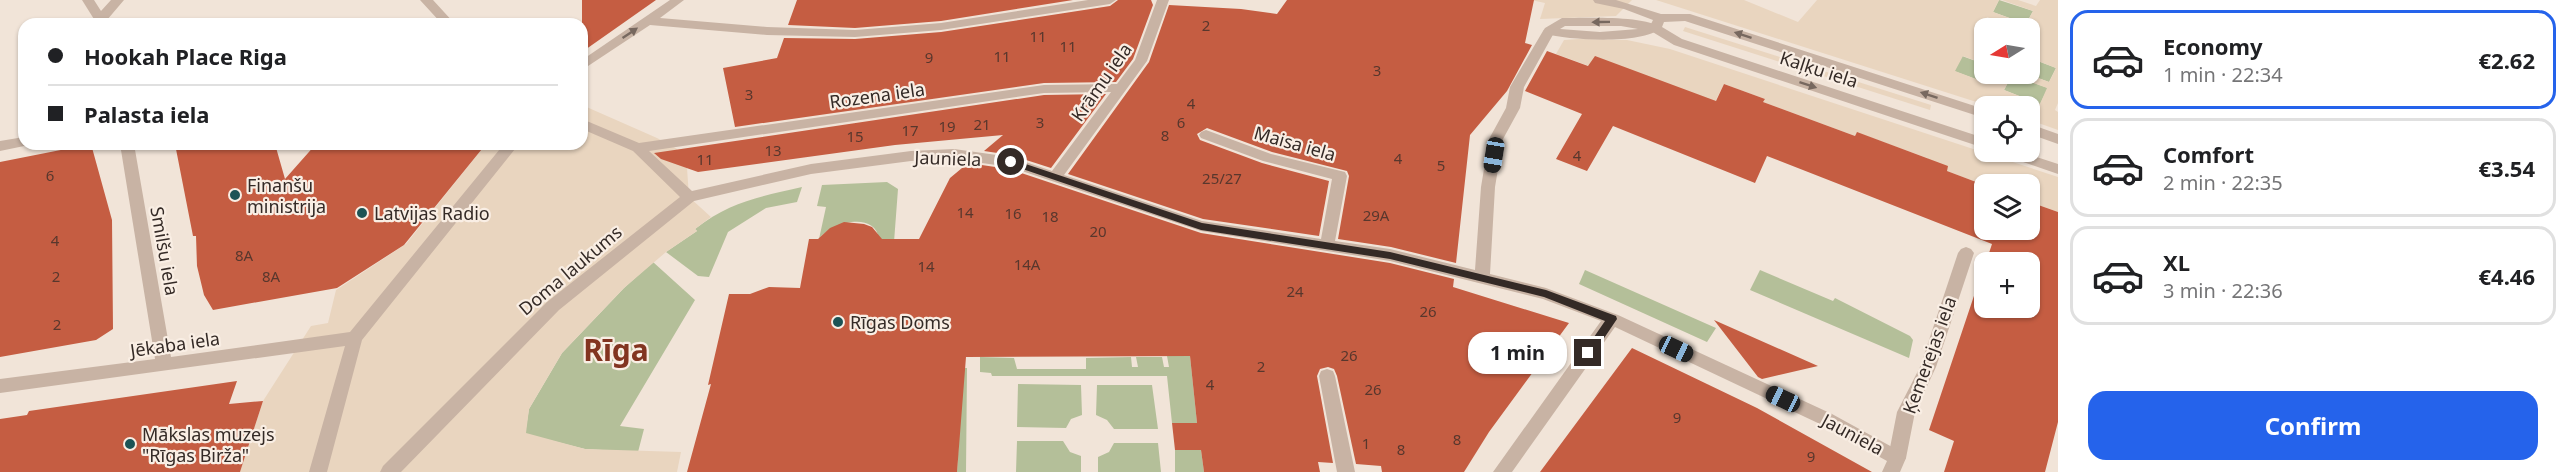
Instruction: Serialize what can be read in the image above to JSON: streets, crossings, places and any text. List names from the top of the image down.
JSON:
{
  "streets": {
    "street": [
      "Kaļķu iela",
      "Krāmu iela",
      "Rozena iela",
      "Maisa iela",
      "Jauniela",
      "Smilšu iela",
      "Doma laukums",
      "Jēkaba iela",
      "Ķemerejas iela"
    ]
  },
  "crossings": [
    ["Krāmu iela", "Rozena iela"],
    ["Krāmu iela", "Jauniela"],
    ["Maisa iela", "Jauniela"],
    ["Jauniela", "Doma laukums"],
    ["Jauniela", "Ķemerejas iela"],
    ["Smilšu iela", "Jēkaba iela"]
  ],
  "districts": ["Rīga"],
  "places": [
    "Finanšu ministrija",
    "Latvijas Radio",
    "Rīgas Doms",
    "Mākslas muzejs \"Rīgas Birža\""
  ],
  "house_numbers": [
    "2",
    "11",
    "11",
    "11",
    "9",
    "3",
    "3",
    "4",
    "3",
    "6",
    "21",
    "19",
    "17",
    "8",
    "15",
    "13",
    "4",
    "4",
    "11",
    "5",
    "6",
    "25/27",
    "14",
    "16",
    "29A",
    "18",
    "20",
    "4",
    "8A",
    "14A",
    "14",
    "2",
    "8A",
    "24",
    "26",
    "2",
    "26",
    "2",
    "4",
    "26",
    "9",
    "8",
    "1",
    "8",
    "9"
  ],
  "north": "left",
  "page": {
    "list": [
      {
        "name": "Economy",
        "note": "1 min · 22:34",
        "value": "€2.62"
      },
      {
        "name": "Comfort",
        "note": "2 min · 22:35",
        "value": "€3.54"
      },
      {
        "name": "XL",
        "note": "3 min · 22:36",
        "value": "€4.46"
      }
    ],
    "map_buttons": "+",
    "banner": ["Hookah Place Riga", "Palasta iela"],
    "bubble": "1 min",
    "buttons": "Confirm"
  }
}
